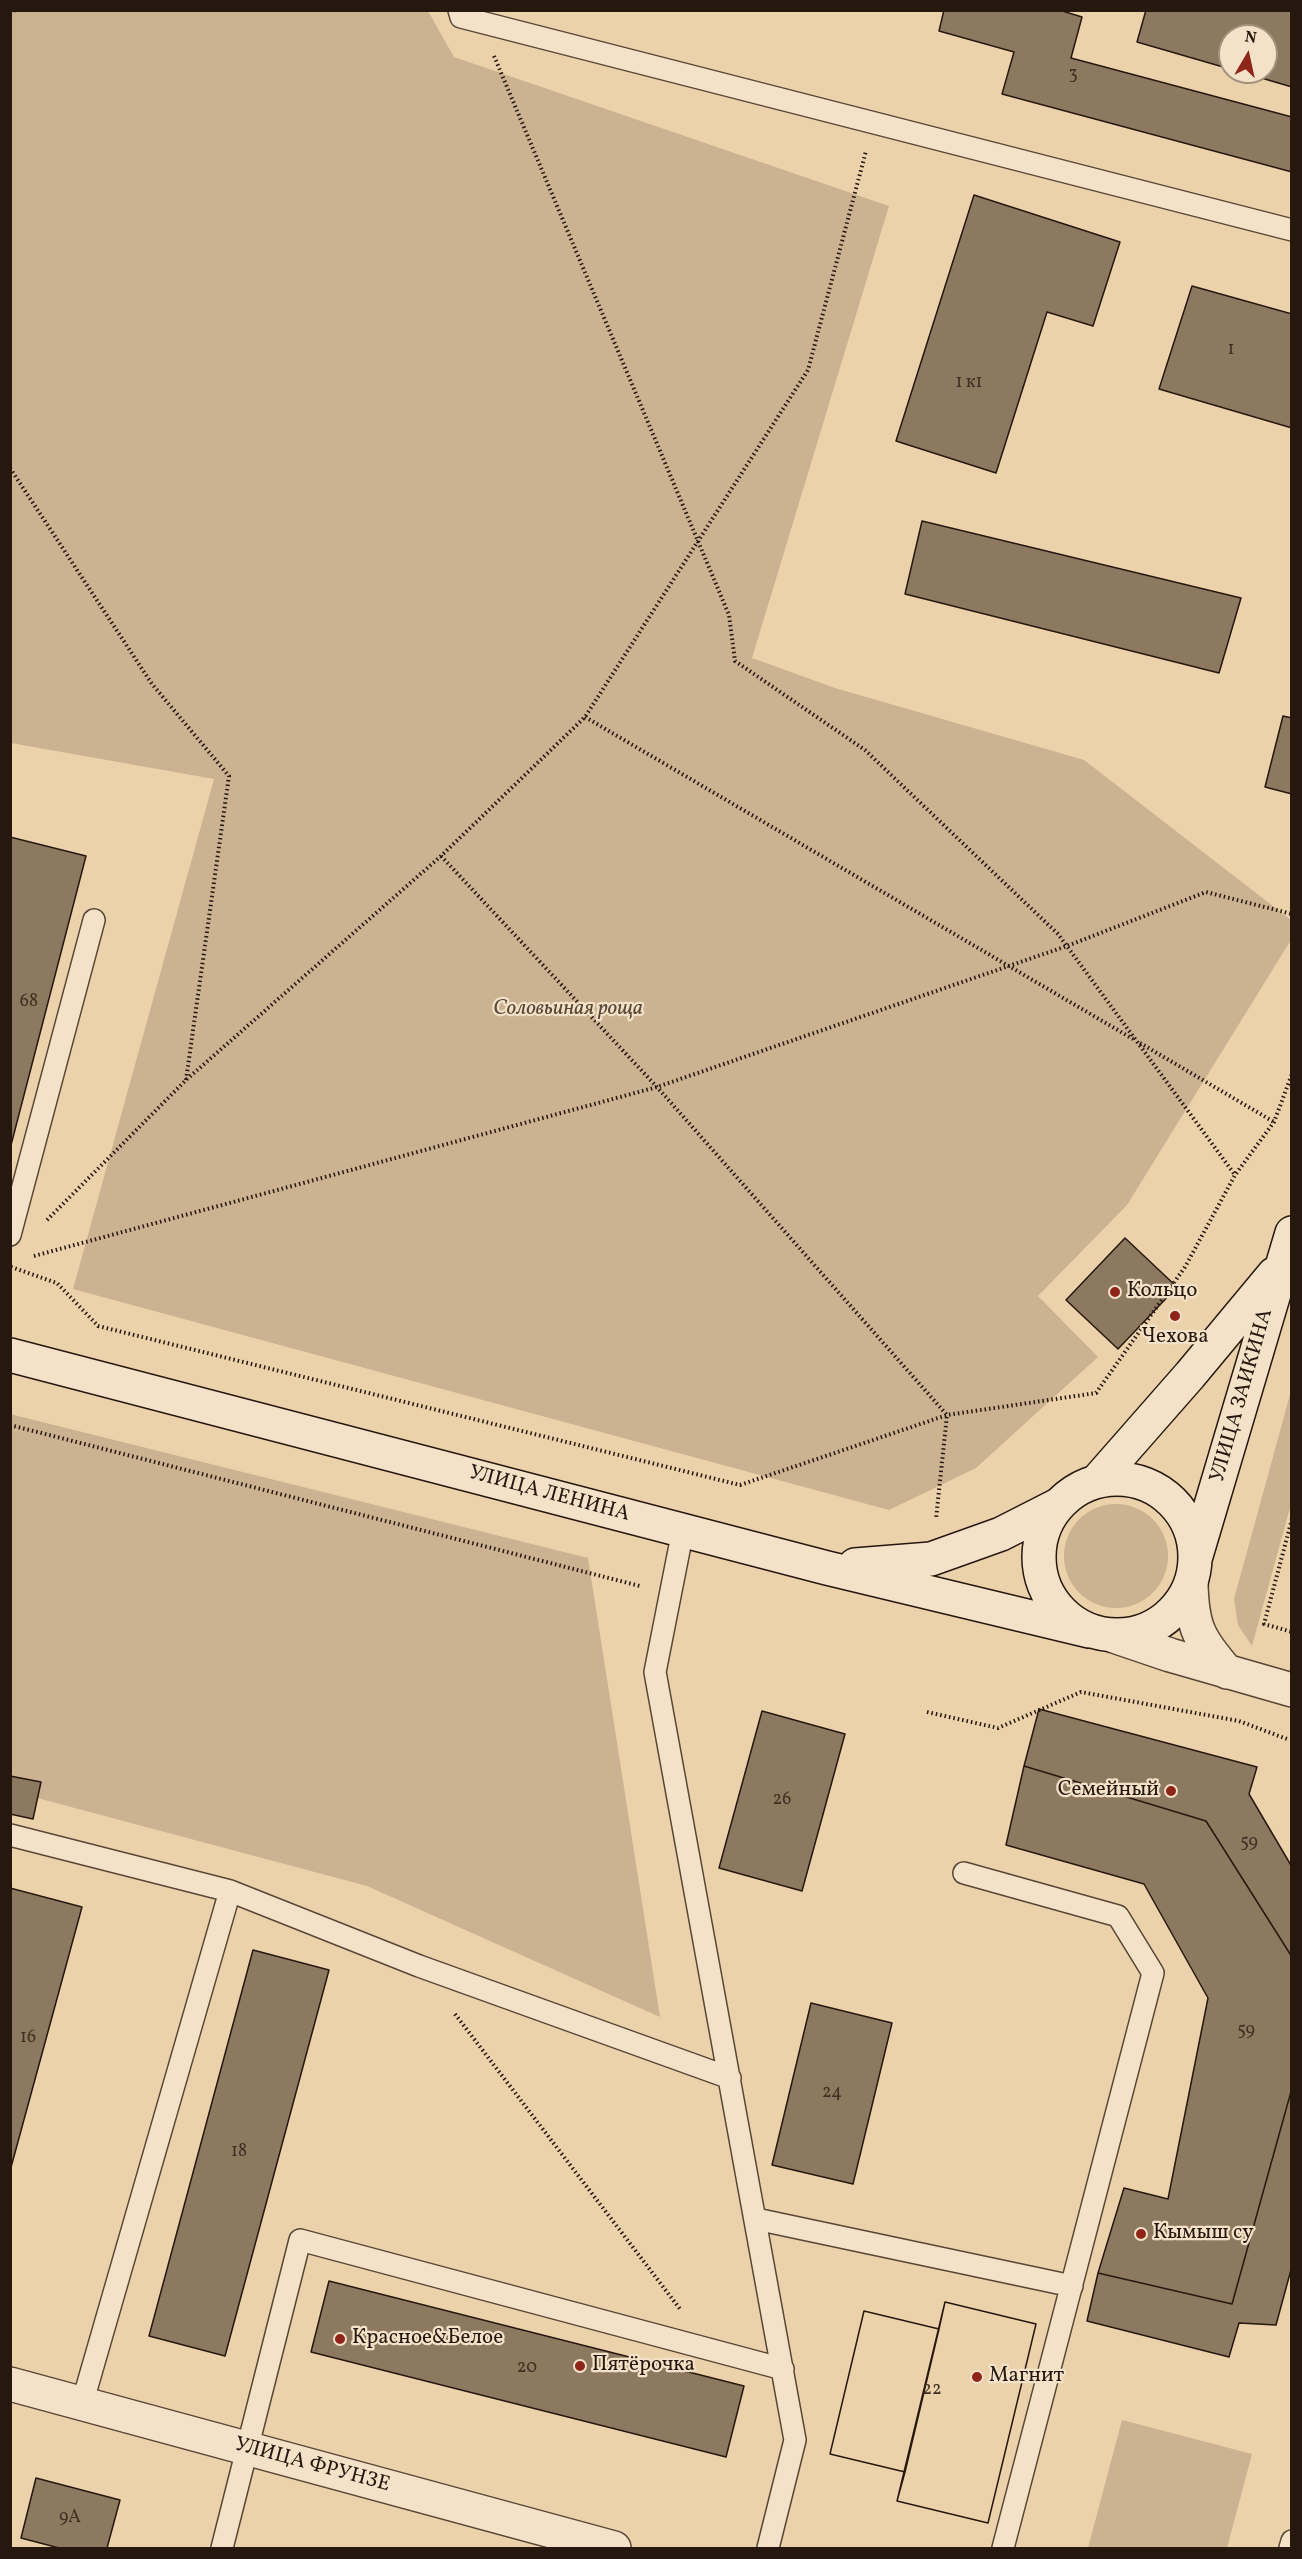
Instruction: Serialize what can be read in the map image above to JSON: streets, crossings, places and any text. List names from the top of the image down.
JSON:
{
  "streets": {
    "main road": ["УЛИЦА ЗАИКИНА", "УЛИЦА ЛЕНИНА", "УЛИЦА ФРУНЗЕ"]
  },
  "crossings": [
    ["УЛИЦА ЗАИКИНА", "УЛИЦА ЛЕНИНА"]
  ],
  "parks": ["Соловьиная роща"],
  "places": [
    "Кольцо",
    "Чехова",
    "Семейный",
    "Кымыш су",
    "Красное&Белое",
    "Пятёрочка",
    "Магнит"
  ],
  "house_numbers": [
    "3",
    "1",
    "1 к1",
    "68",
    "26",
    "59",
    "59",
    "16",
    "24",
    "18",
    "20",
    "22",
    "9А"
  ],
  "north": "top"
}
